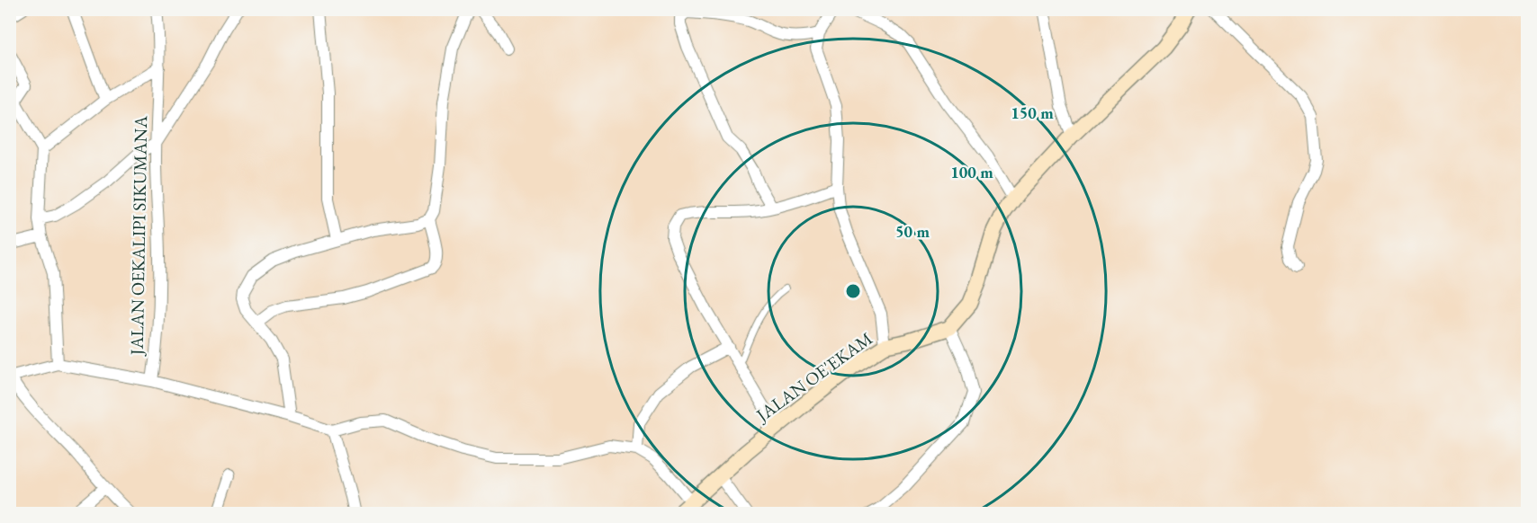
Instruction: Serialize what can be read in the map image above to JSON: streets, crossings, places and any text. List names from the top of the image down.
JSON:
{
  "streets": {
    "street": ["JALAN OEKALIPI SIKUMANA", "JALAN OE'EKAM"]
  },
  "rings": ["150 m", "100 m", "50 m"]
}
